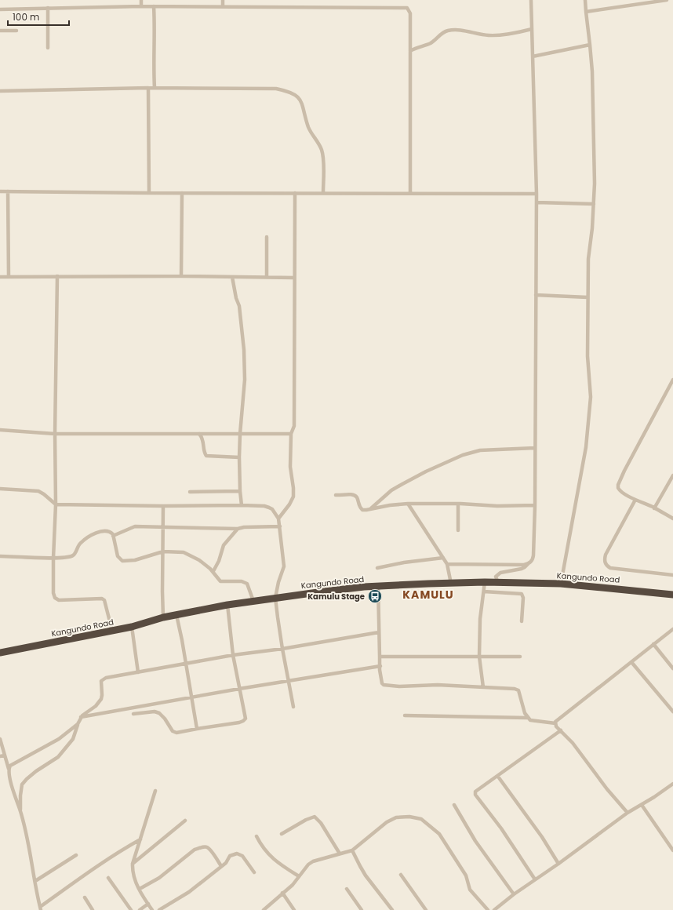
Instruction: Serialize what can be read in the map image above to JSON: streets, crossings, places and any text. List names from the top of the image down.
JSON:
{
  "streets": {
    "highway": ["Kangundo Road"]
  },
  "districts": ["KAMULU"],
  "places": {
    "bus stop": ["Kamulu Stage"]
  },
  "scale_bar": "100 m"
}
